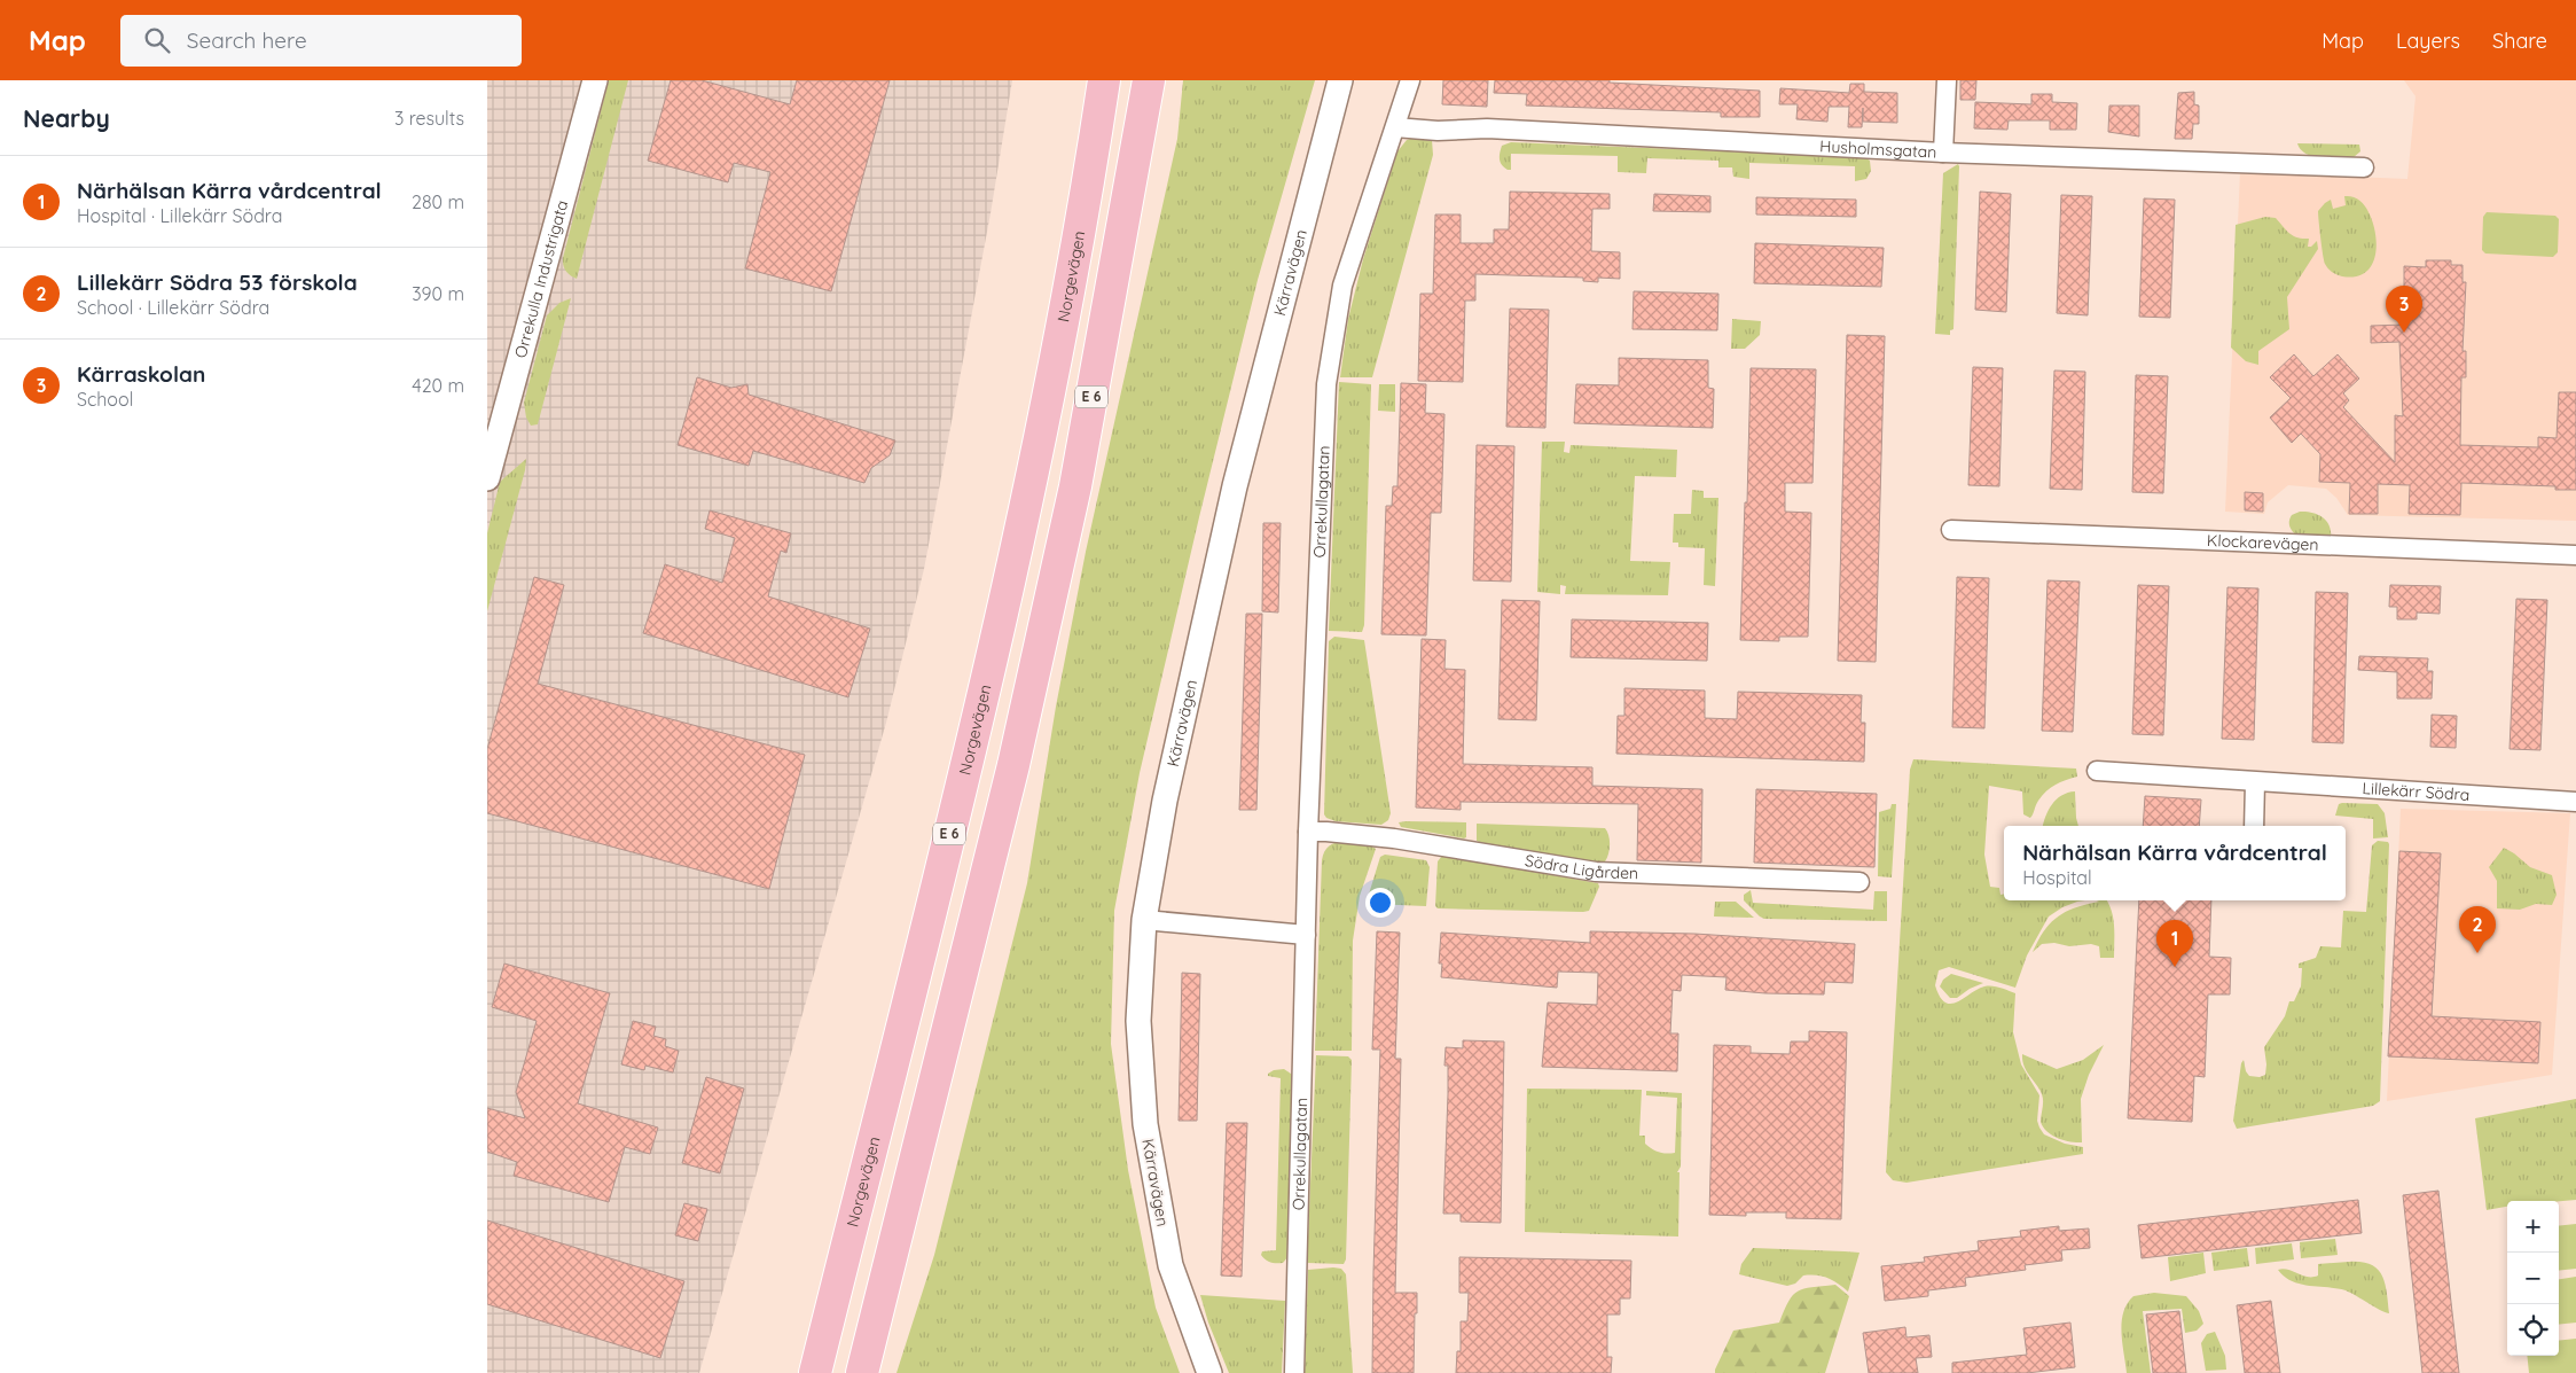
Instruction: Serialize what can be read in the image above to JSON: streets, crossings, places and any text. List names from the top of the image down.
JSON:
{
  "streets": {
    "highway": ["Norgevägen", "E 6"],
    "street": [
      "Husholmsgatan",
      "Kärravägen",
      "Orrekulla Industrigata",
      "Orrekullagatan",
      "Klockarevägen",
      "Lillekärr Södra",
      "Södra Ligården"
    ]
  },
  "crossings": [
    ["Husholmsgatan", "Orrekullagatan"],
    ["Orrekullagatan", "Södra Ligården"]
  ],
  "page": {
    "header": "Map",
    "search": "Search here",
    "nav": ["Map", "Layers", "Share"],
    "heading": ["Nearby", "3 results"],
    "list": [
      {
        "mark": "1",
        "name": "Närhälsan Kärra vårdcentral",
        "note": "Hospital · Lillekärr Södra",
        "value": "280 m"
      },
      {
        "mark": "2",
        "name": "Lillekärr Södra 53 förskola",
        "note": "School · Lillekärr Södra",
        "value": "390 m"
      },
      {
        "mark": "3",
        "name": "Kärraskolan",
        "note": "School",
        "value": "420 m"
      }
    ],
    "pins": ["3", "2", "1"],
    "popup": ["Närhälsan Kärra vårdcentral", "Hospital"],
    "map_buttons": ["+", "−"]
  }
}
